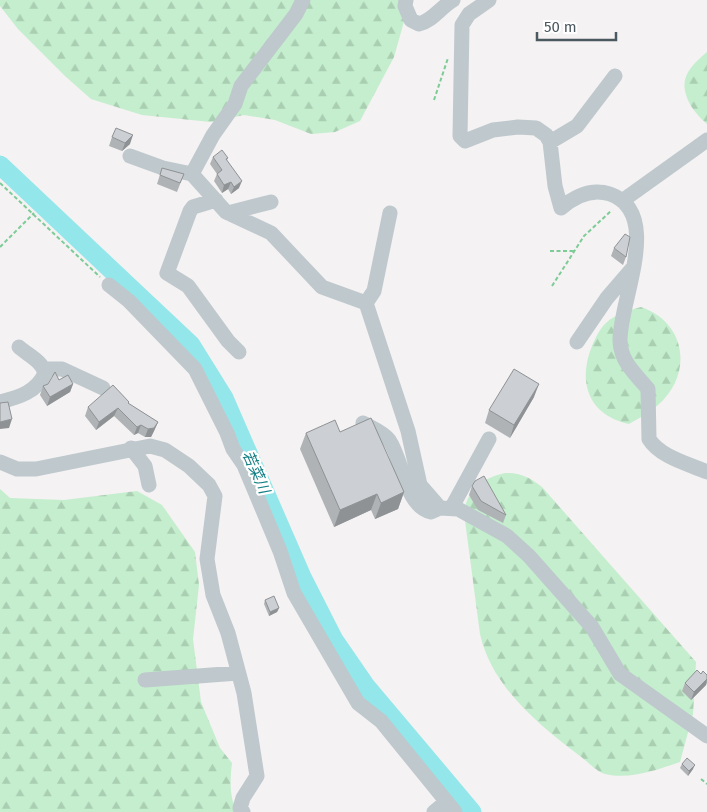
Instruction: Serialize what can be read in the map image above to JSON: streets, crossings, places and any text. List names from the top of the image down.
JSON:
{
  "water": ["若菜川"],
  "scale_bar": "50 m"
}
